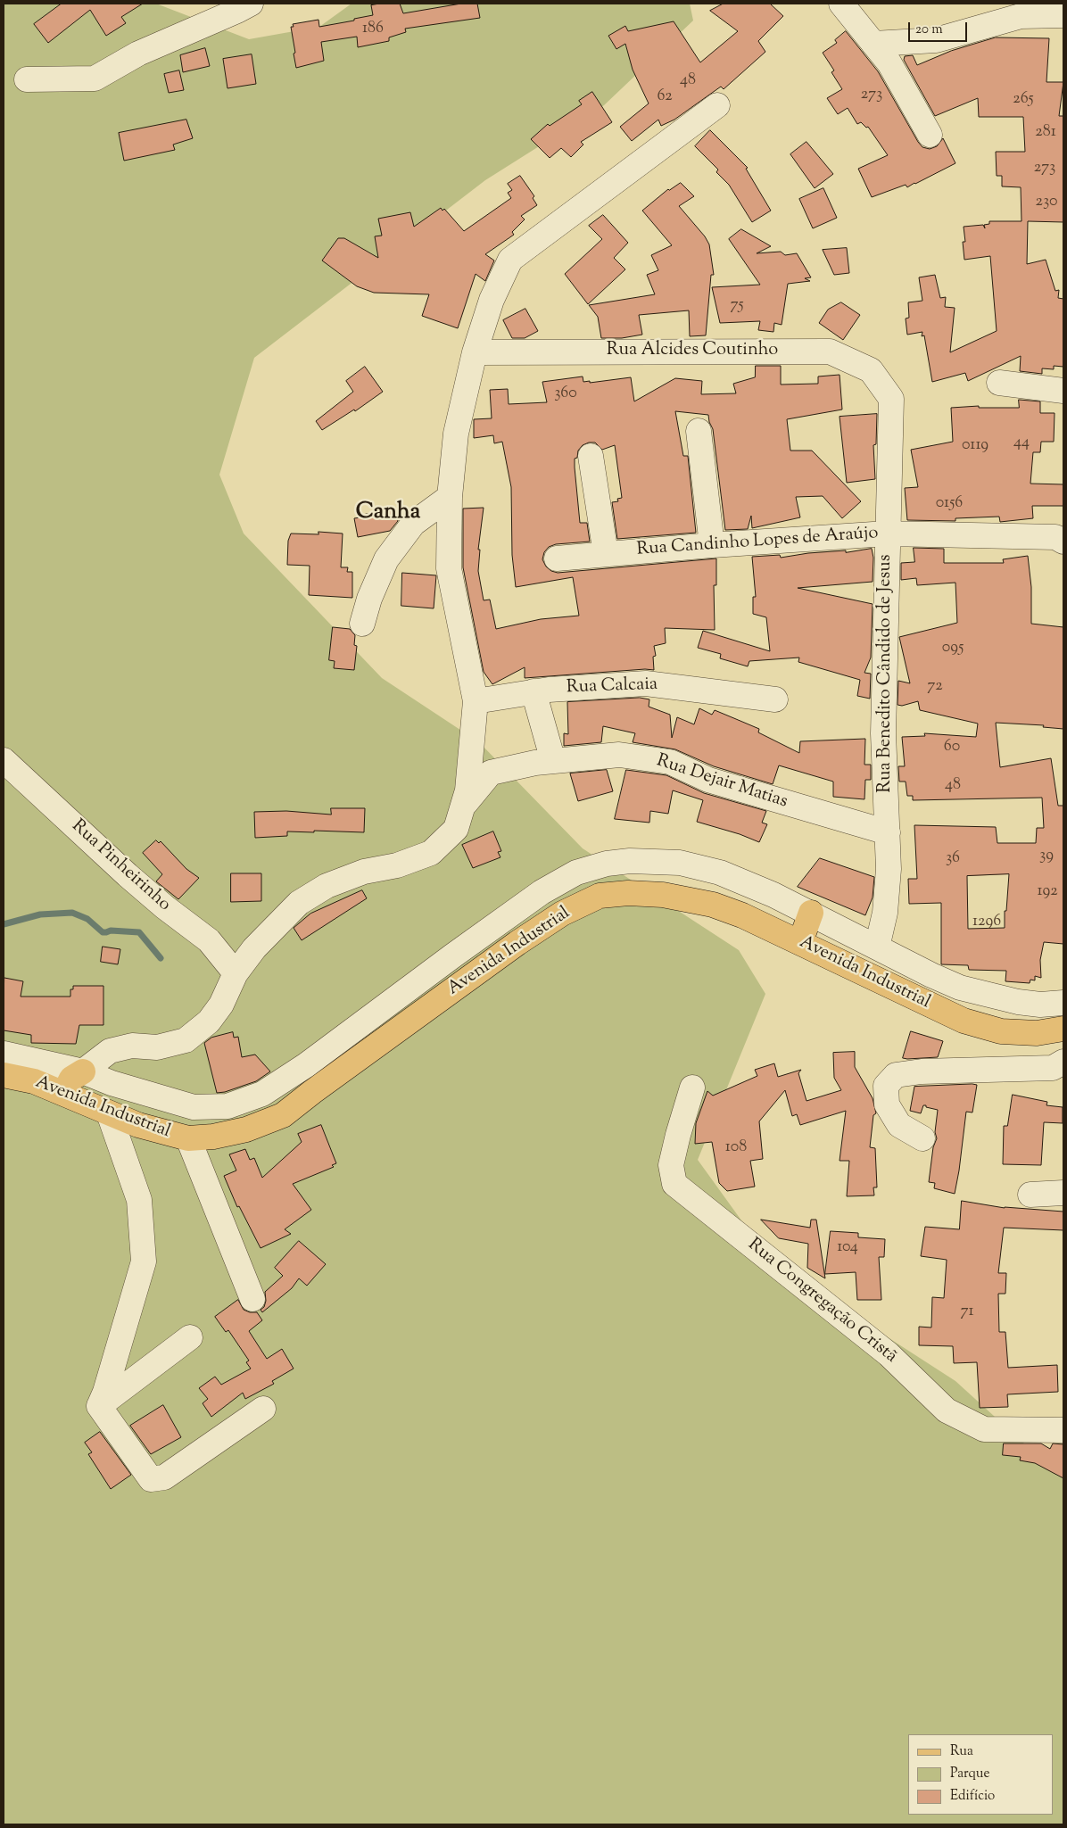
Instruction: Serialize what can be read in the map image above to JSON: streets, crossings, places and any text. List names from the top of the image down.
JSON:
{
  "streets": {
    "main road": ["Avenida Industrial"],
    "street": [
      "Rua Alcides Coutinho",
      "Rua Candinho Lopes de Araújo",
      "Rua Benedito Cândido de Jesus",
      "Rua Calcaia",
      "Rua Dejair Matias",
      "Rua Pinheirinho",
      "Rua Congregação Cristã"
    ]
  },
  "crossings": [
    ["Rua Alcides Coutinho", "Rua Benedito Cândido de Jesus"],
    ["Rua Candinho Lopes de Araújo", "Rua Benedito Cândido de Jesus"],
    ["Rua Benedito Cândido de Jesus", "Rua Dejair Matias"],
    ["Rua Benedito Cândido de Jesus", "Avenida Industrial"]
  ],
  "districts": ["Canha"],
  "house_numbers": [
    "186",
    "48",
    "273",
    "62",
    "265",
    "281",
    "273",
    "230",
    "75",
    "360",
    "44",
    "0119",
    "0156",
    "095",
    "72",
    "60",
    "48",
    "39",
    "36",
    "192",
    "1296",
    "108",
    "104",
    "71"
  ],
  "legend": ["Rua", "Parque", "Edifício"],
  "scale_bar": "20 m"
}
